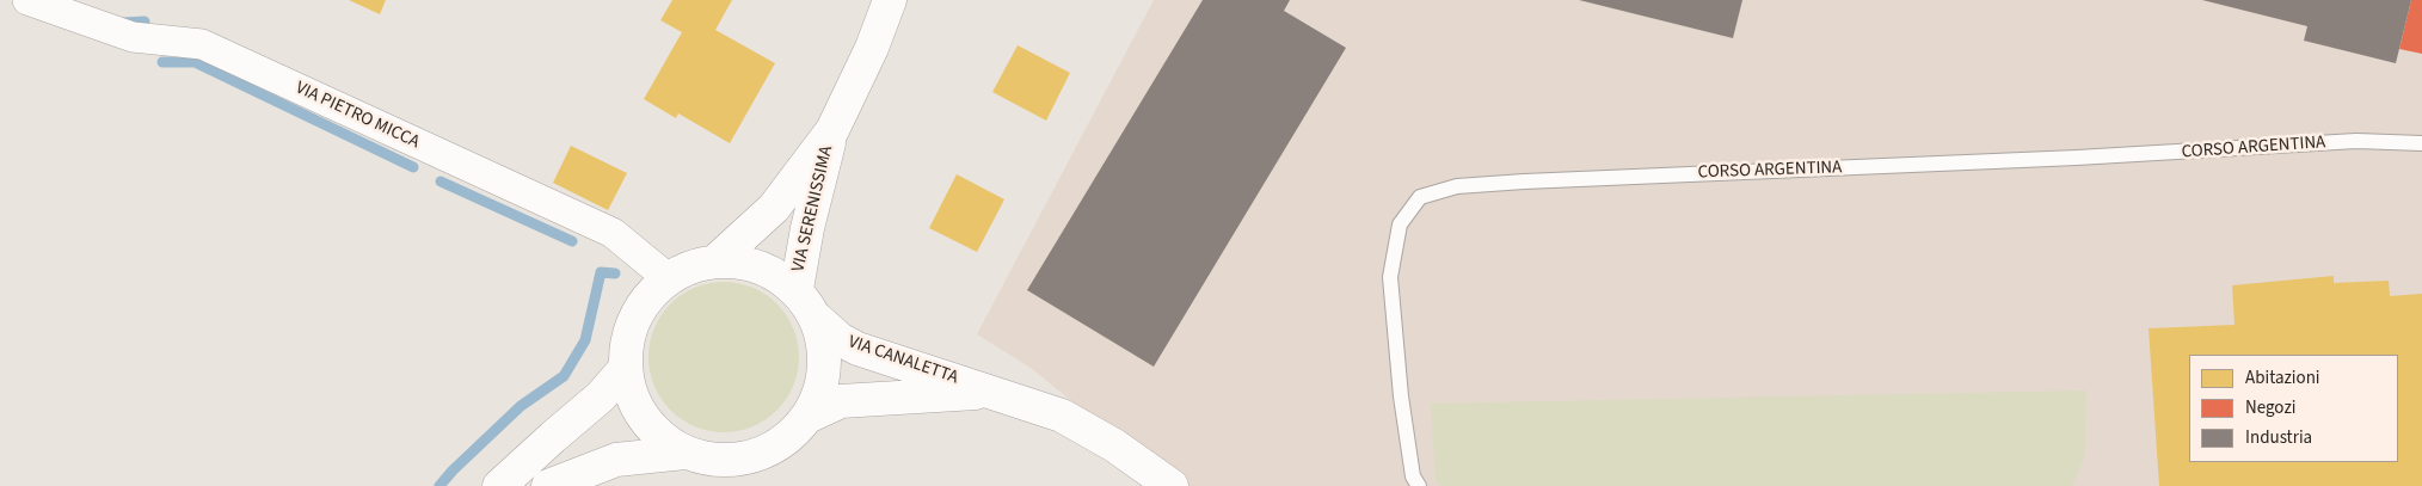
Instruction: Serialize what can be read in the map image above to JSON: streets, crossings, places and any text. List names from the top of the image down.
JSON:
{
  "streets": {
    "street": ["VIA PIETRO MICCA", "VIA SERENISSIMA", "VIA CANALETTA"],
    "lane": ["CORSO ARGENTINA"]
  },
  "crossings": [
    ["VIA PIETRO MICCA", "VIA SERENISSIMA"],
    ["VIA PIETRO MICCA", "VIA CANALETTA"],
    ["VIA SERENISSIMA", "VIA CANALETTA"]
  ],
  "legend": ["Abitazioni", "Negozi", "Industria"]
}
